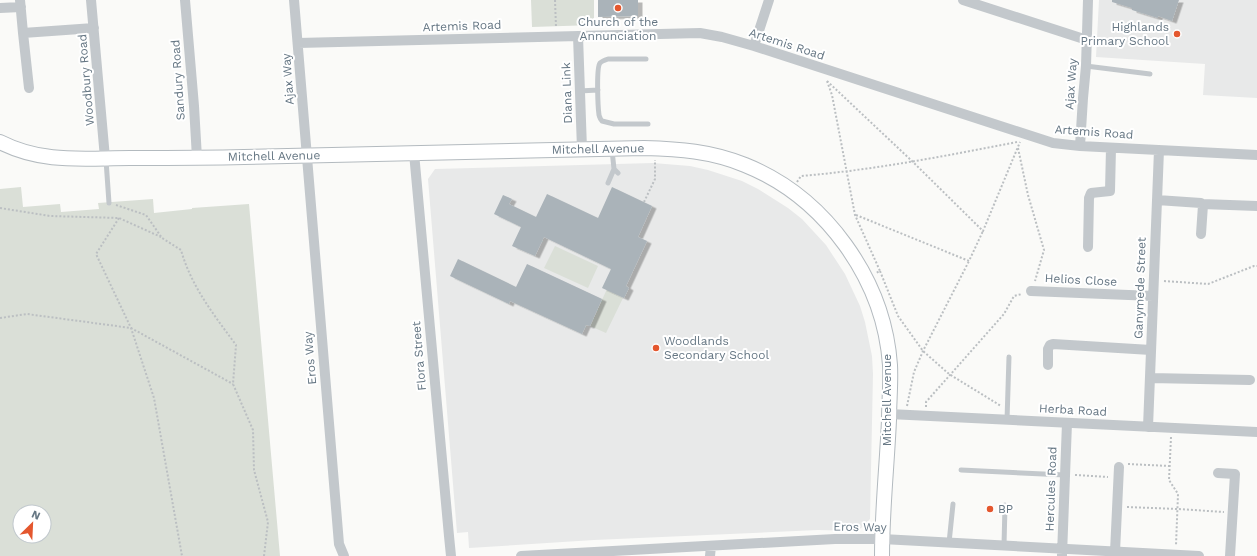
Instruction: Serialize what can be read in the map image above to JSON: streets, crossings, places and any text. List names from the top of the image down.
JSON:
{
  "streets": {
    "street": [
      "Artemis Road",
      "Ajax Way",
      "Woodbury Road",
      "Sandury Road",
      "Diana Link",
      "Mitchell Avenue",
      "Helios Close",
      "Ganymede Street",
      "Flora Street",
      "Eros Way",
      "Herba Road",
      "Hercules Road"
    ]
  },
  "crossings": [
    ["Artemis Road", "Ajax Way"],
    ["Artemis Road", "Diana Link"],
    ["Artemis Road", "Ganymede Street"],
    ["Ajax Way", "Mitchell Avenue"],
    ["Ajax Way", "Eros Way"],
    ["Woodbury Road", "Mitchell Avenue"],
    ["Sandury Road", "Mitchell Avenue"],
    ["Diana Link", "Mitchell Avenue"],
    ["Mitchell Avenue", "Flora Street"],
    ["Mitchell Avenue", "Eros Way"],
    ["Mitchell Avenue", "Herba Road"],
    ["Helios Close", "Ganymede Street"],
    ["Ganymede Street", "Herba Road"],
    ["Eros Way", "Hercules Road"],
    ["Herba Road", "Hercules Road"]
  ],
  "places": [
    "Church of the Annunciation",
    "Highlands Primary School",
    "Woodlands Secondary School",
    "BP"
  ],
  "north": "top right"
}
